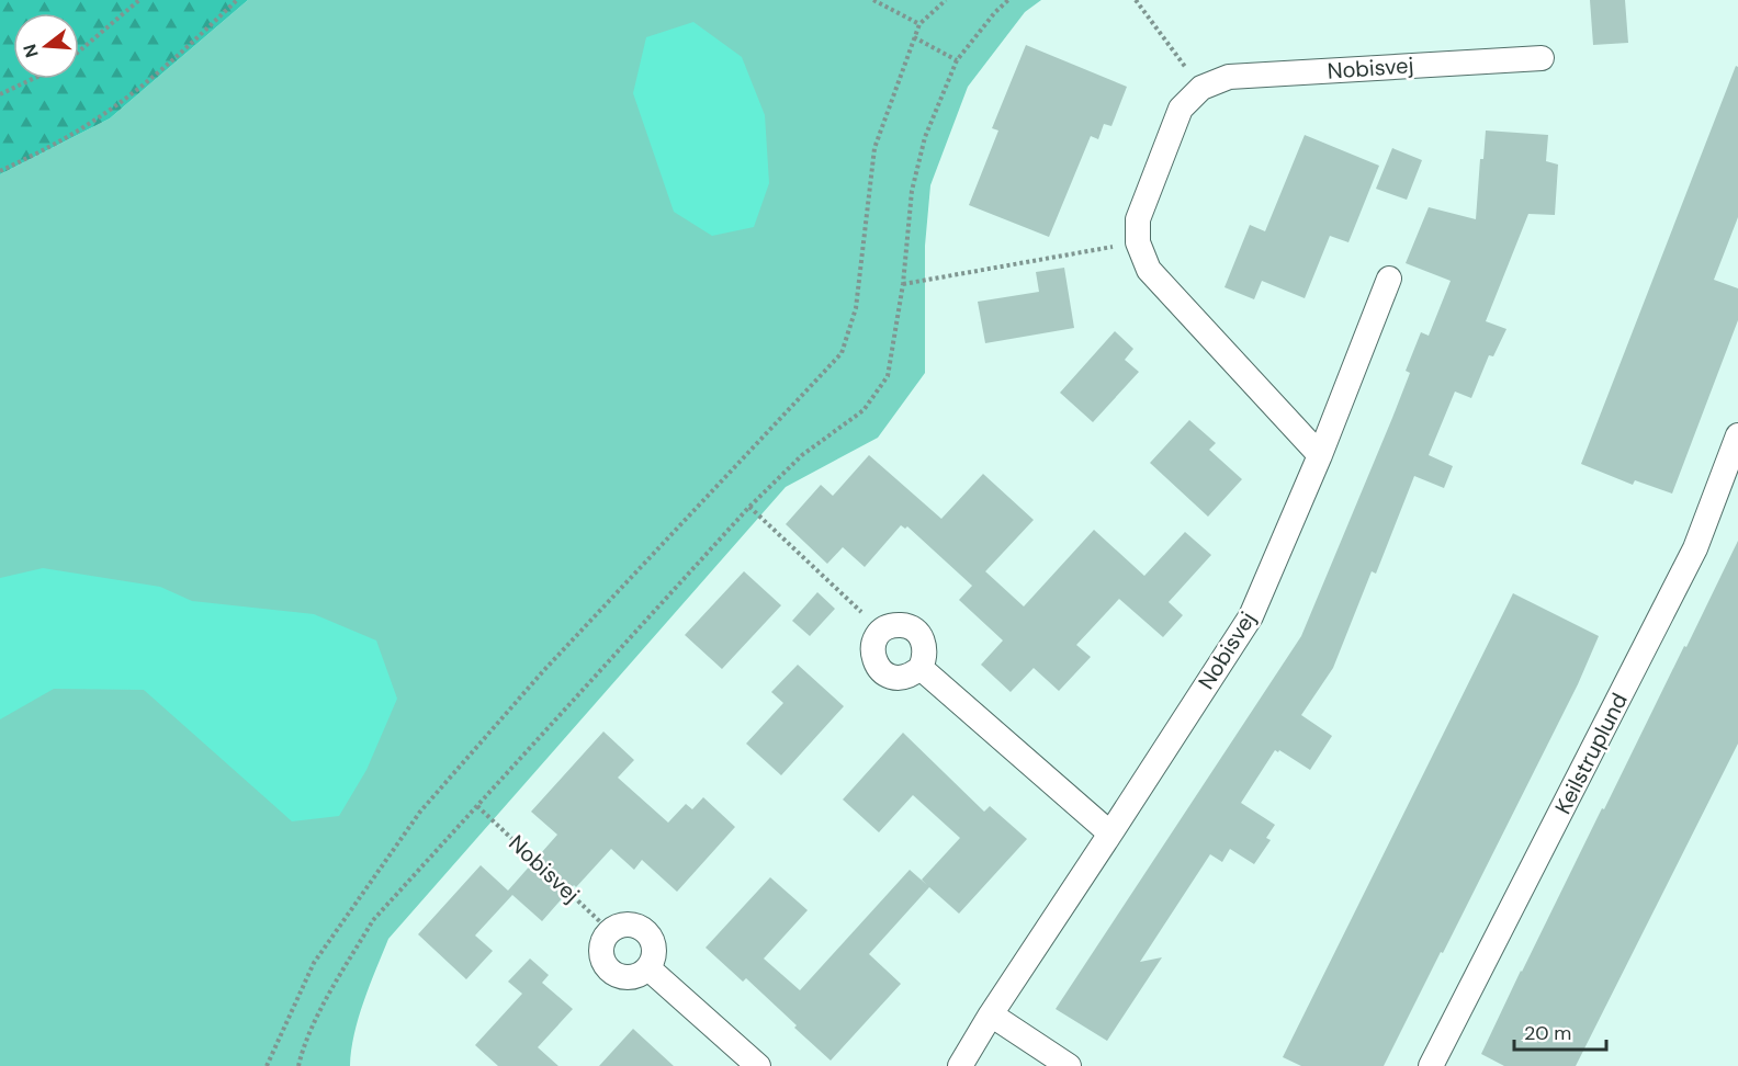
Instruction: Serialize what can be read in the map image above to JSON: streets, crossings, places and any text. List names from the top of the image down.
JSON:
{
  "streets": {
    "street": ["Nobisvej", "Keilstruplund"]
  },
  "scale_bar": "20 m",
  "north": "left"
}
